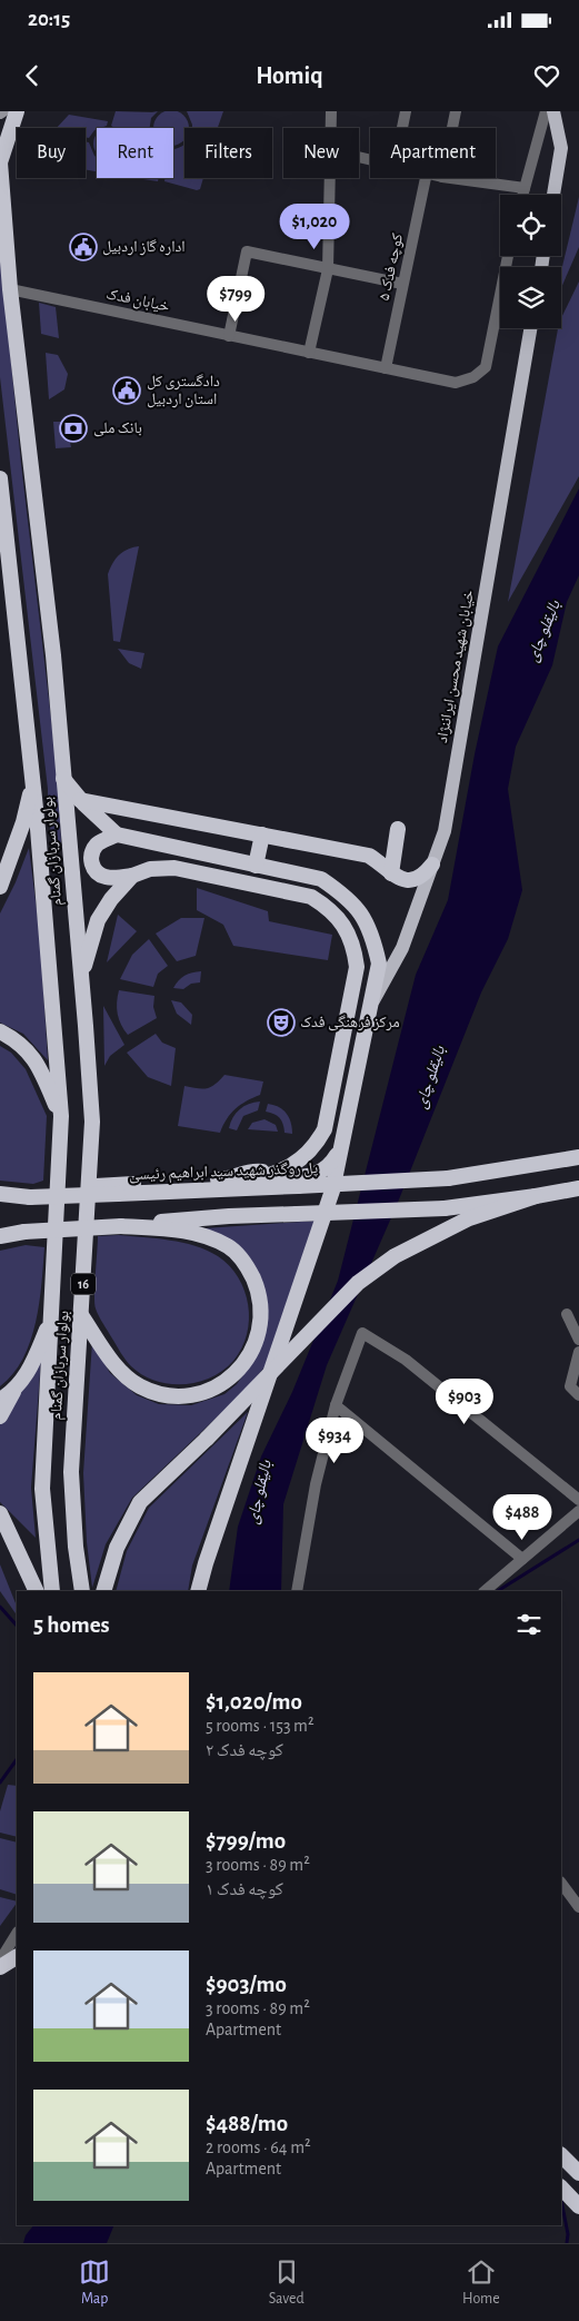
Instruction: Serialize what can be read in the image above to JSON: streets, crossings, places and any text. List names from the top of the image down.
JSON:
{
  "streets": {
    "highway": ["بولوار سربازان گمنام", "پل روگذر شهید سید ابراهیم رئیسی", "16"],
    "main road": ["خیابان شهید محسن ایراننژاد"],
    "street": ["کوچه فدک ۵", "خیابان فدک"]
  },
  "crossings": [
    ["کوچه فدک ۵", "خیابان فدک"],
    ["خیابان فدک", "بولوار سربازان گمنام"]
  ],
  "water": ["بالیقلو چای"],
  "places": {
    "public building": ["اداره گاز اردبیل", "دادگستری کل استان اردبیل"],
    "bank": ["بانک ملی"],
    "theatre": ["مرکز فرهنگی فدک"]
  },
  "page": {
    "status": "20:15",
    "header": "Homiq",
    "chip": [
      "Buy",
      "Rent",
      "Filters",
      "New",
      "Apartment"
    ],
    "price": [
      "$1,020",
      "$799",
      "$903",
      "$934",
      "$488"
    ],
    "heading": "5 homes",
    "list": [
      {
        "name": "$1,020/mo",
        "note": "5 rooms · 153 m² · کوچه فدک ۲"
      },
      {
        "name": "$799/mo",
        "note": "3 rooms · 89 m² · کوچه فدک ۱"
      },
      {
        "name": "$903/mo",
        "note": "3 rooms · 89 m² · Apartment"
      },
      {
        "name": "$488/mo",
        "note": "2 rooms · 64 m² · Apartment"
      }
    ],
    "tabs": ["Map", "Saved", "Home"]
  }
}
